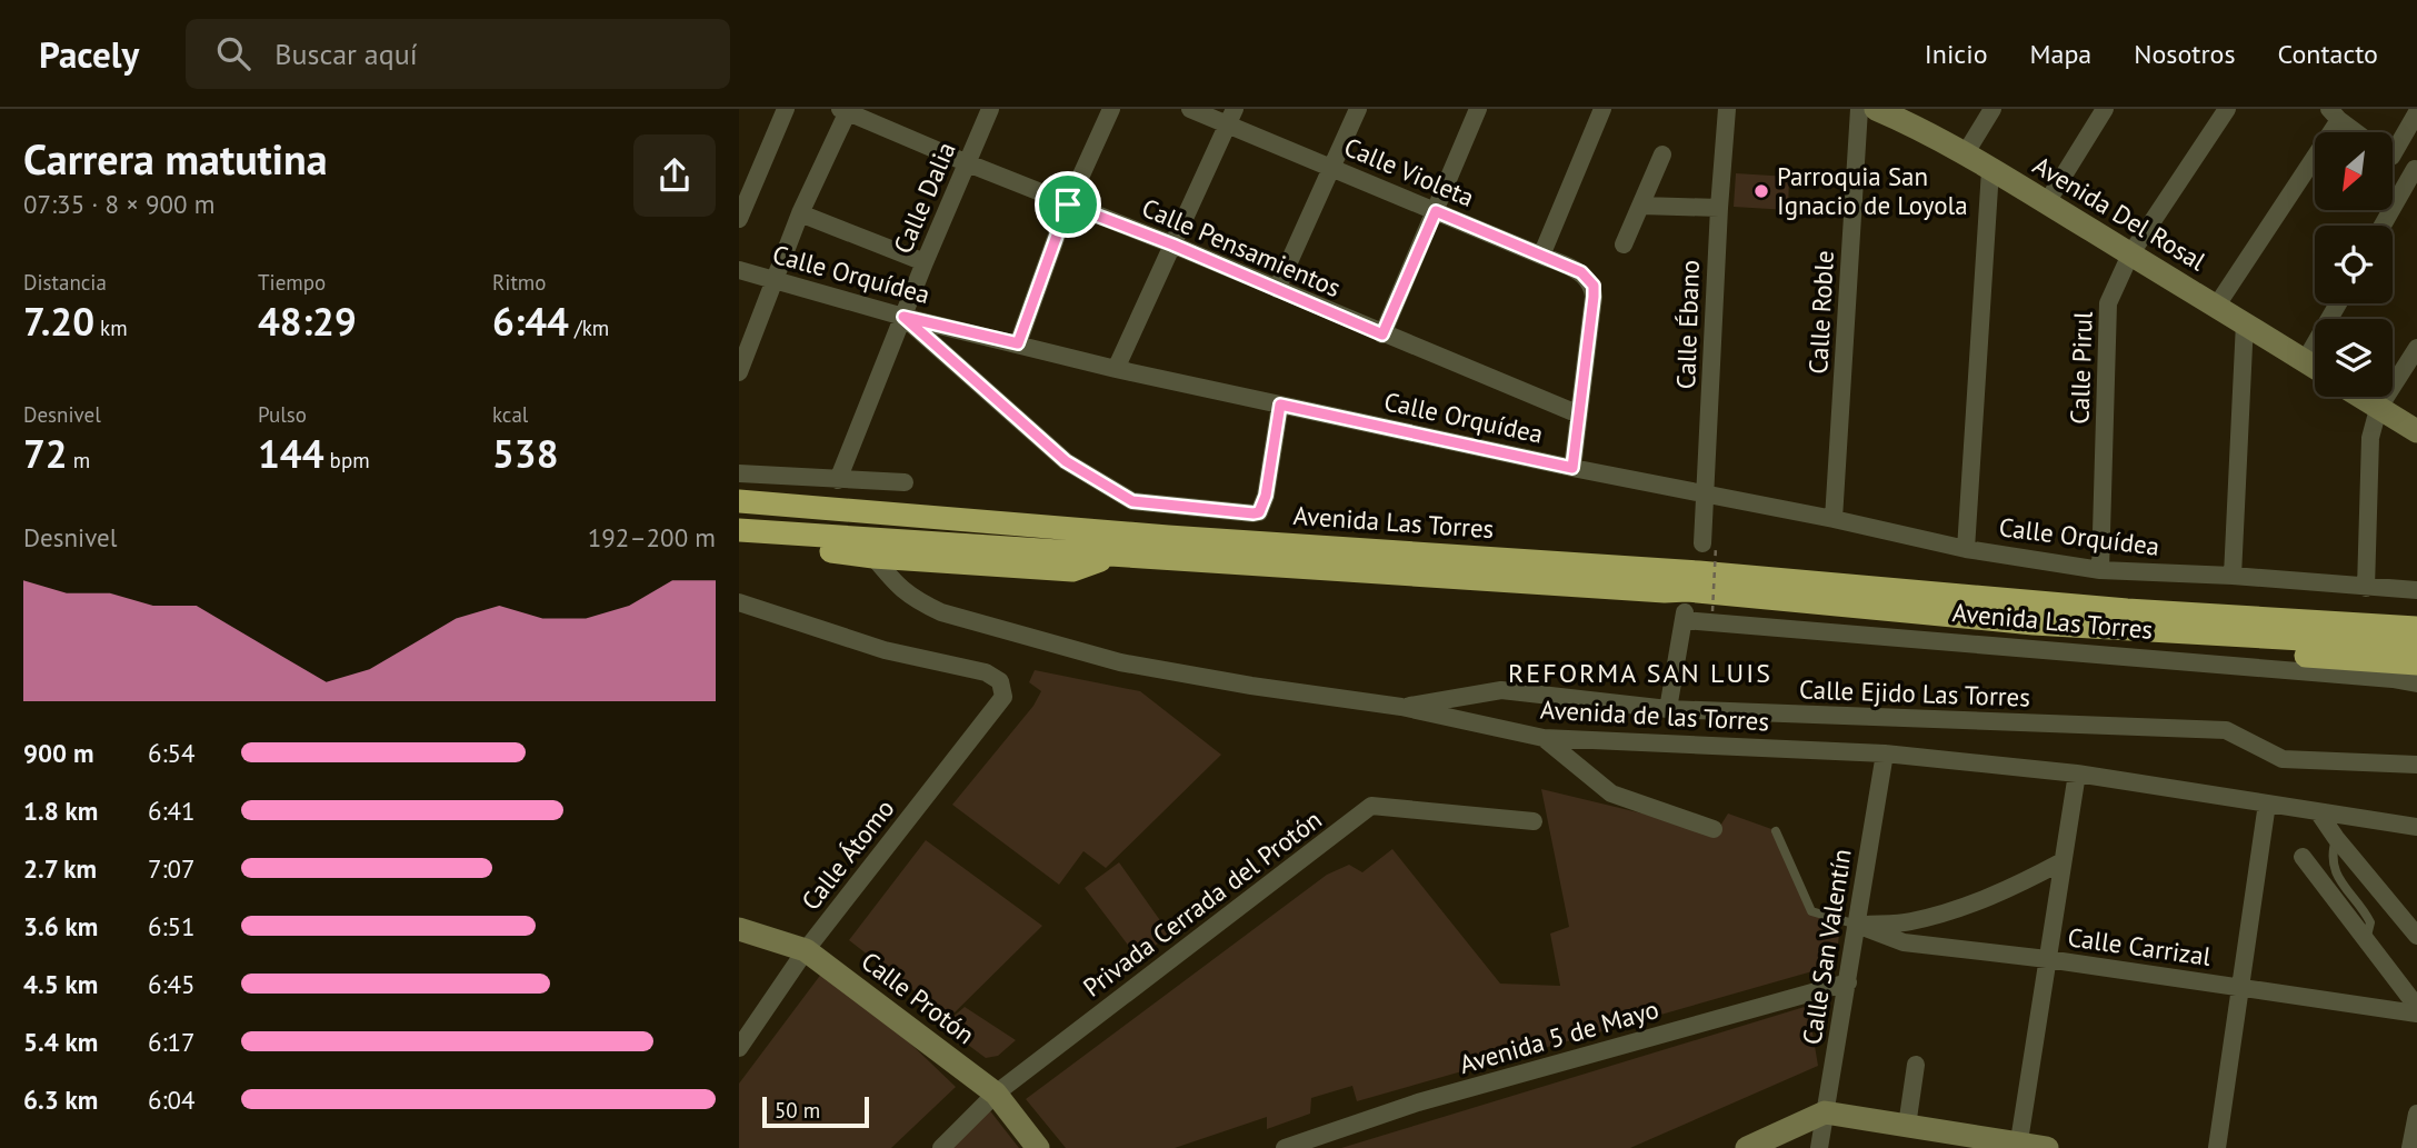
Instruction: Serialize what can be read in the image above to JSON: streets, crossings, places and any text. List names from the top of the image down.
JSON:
{
  "streets": {
    "highway": ["Avenida Las Torres"],
    "street": [
      "Calle Violeta",
      "Calle Dalia",
      "Avenida Del Rosal",
      "Calle Pensamientos",
      "Calle Orquídea",
      "Calle Roble",
      "Calle Ébano",
      "Calle Pirul",
      "Calle Ejido Las Torres",
      "Avenida de las Torres",
      "Calle Átomo",
      "Privada Cerrada del Protón",
      "Calle San Valentín",
      "Calle Carrizal",
      "Calle Protón",
      "Avenida 5 de Mayo"
    ]
  },
  "crossings": [
    ["Calle Violeta", "Calle Pensamientos"],
    ["Calle Dalia", "Calle Pensamientos"],
    ["Calle Dalia", "Calle Orquídea"],
    ["Avenida Del Rosal", "Calle Pirul"],
    ["Calle Orquídea", "Calle Roble"],
    ["Calle Orquídea", "Calle Ébano"],
    ["Calle Orquídea", "Calle Pirul"],
    ["Avenida Las Torres", "Calle Ejido Las Torres"],
    ["Calle Ejido Las Torres", "Avenida de las Torres"],
    ["Avenida de las Torres", "Calle San Valentín"],
    ["Calle Átomo", "Calle Protón"],
    ["Privada Cerrada del Protón", "Calle Protón"],
    ["Calle San Valentín", "Calle Carrizal"],
    ["Calle San Valentín", "Avenida 5 de Mayo"]
  ],
  "districts": ["REFORMA SAN LUIS"],
  "places": ["Parroquia San Ignacio de Loyola"],
  "scale_bar": "50 m",
  "north": "bottom left",
  "page": {
    "header": "Pacely",
    "search": "Buscar aquí",
    "nav": [
      "Inicio",
      "Mapa",
      "Nosotros",
      "Contacto"
    ],
    "heading": ["Carrera matutina", "07:35 · 8 × 900 m"],
    "stats": [
      ["Distancia", "7.20 km"],
      ["Tiempo", "48:29"],
      ["Ritmo", "6:44 /km"],
      ["Desnivel", "72 m"],
      ["Pulso", "144 bpm"],
      ["kcal", "538"]
    ],
    "chart": ["Desnivel", "192–200 m"],
    "list": [
      {
        "name": "900 m",
        "note": "6:54"
      },
      {
        "name": "1.8 km",
        "note": "6:41"
      },
      {
        "name": "2.7 km",
        "note": "7:07"
      },
      {
        "name": "3.6 km",
        "note": "6:51"
      },
      {
        "name": "4.5 km",
        "note": "6:45"
      },
      {
        "name": "5.4 km",
        "note": "6:17"
      },
      {
        "name": "6.3 km",
        "note": "6:04"
      }
    ],
    "scale": "50 m"
  }
}
